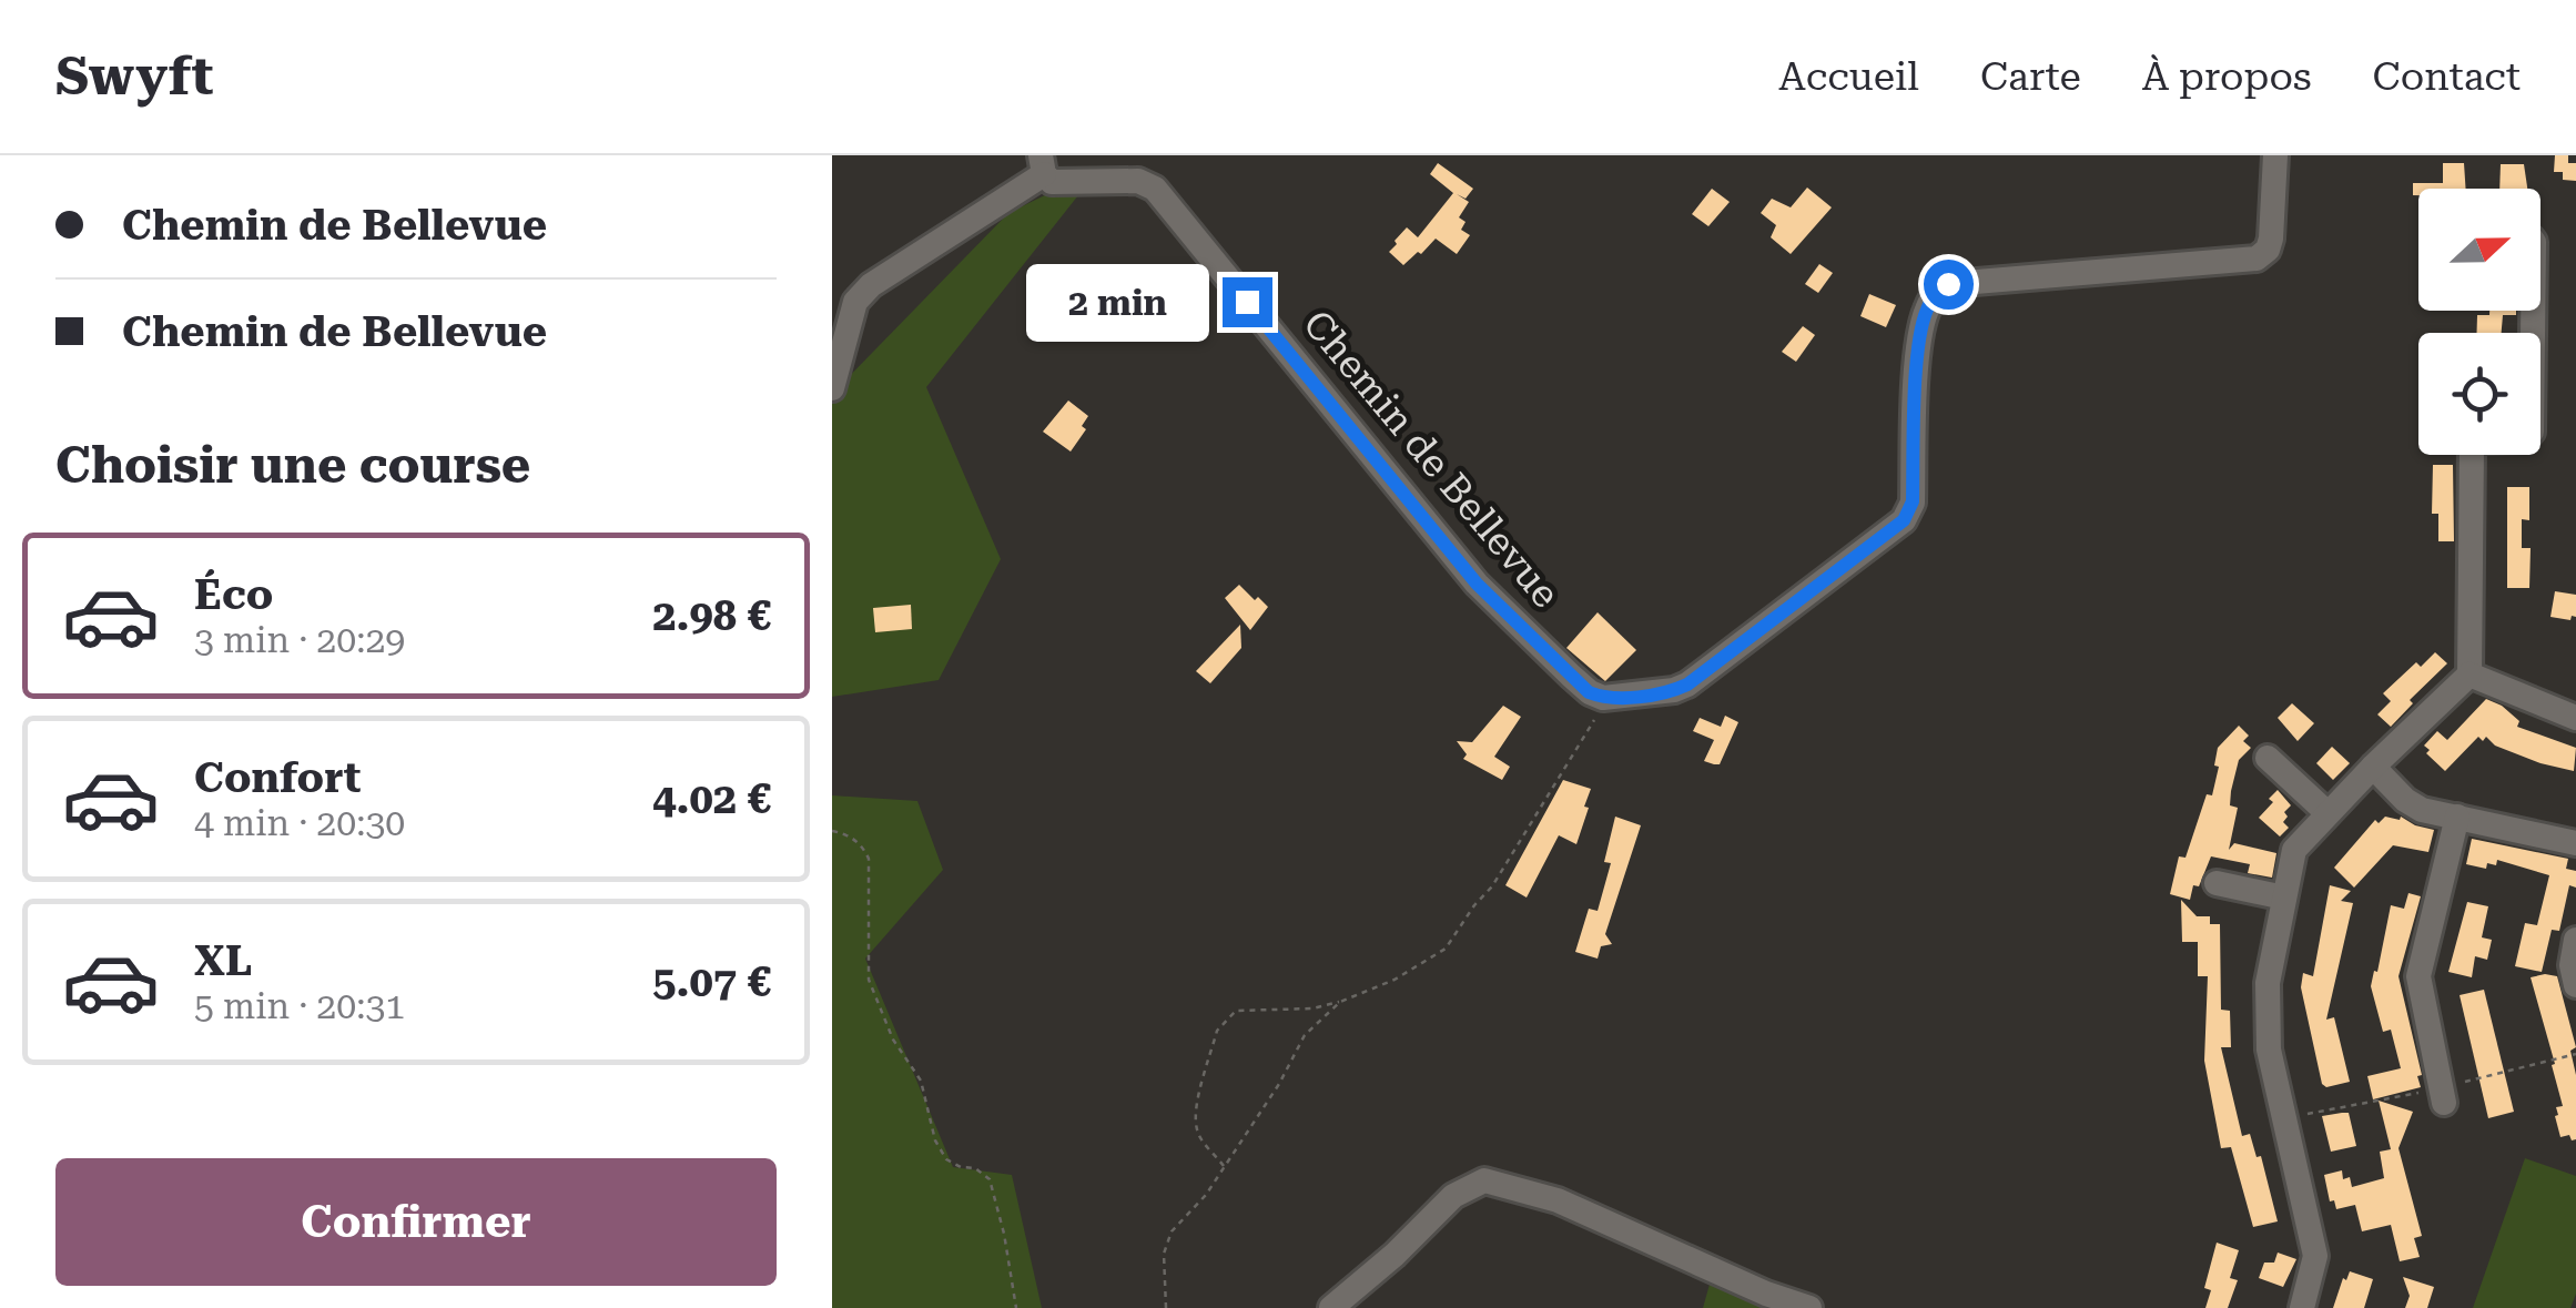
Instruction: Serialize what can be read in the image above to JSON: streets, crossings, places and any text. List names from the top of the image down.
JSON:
{
  "streets": {
    "street": ["Chemin de Bellevue"]
  },
  "north": "right",
  "page": {
    "header": "Swyft",
    "nav": [
      "Accueil",
      "Carte",
      "À propos",
      "Contact"
    ],
    "banner": ["Chemin de Bellevue", "Chemin de Bellevue"],
    "bubble": "2 min",
    "heading": "Choisir une course",
    "list": [
      {
        "name": "Éco",
        "note": "3 min · 20:29",
        "value": "2.98 €"
      },
      {
        "name": "Confort",
        "note": "4 min · 20:30",
        "value": "4.02 €"
      },
      {
        "name": "XL",
        "note": "5 min · 20:31",
        "value": "5.07 €"
      }
    ],
    "buttons": "Confirmer"
  }
}
